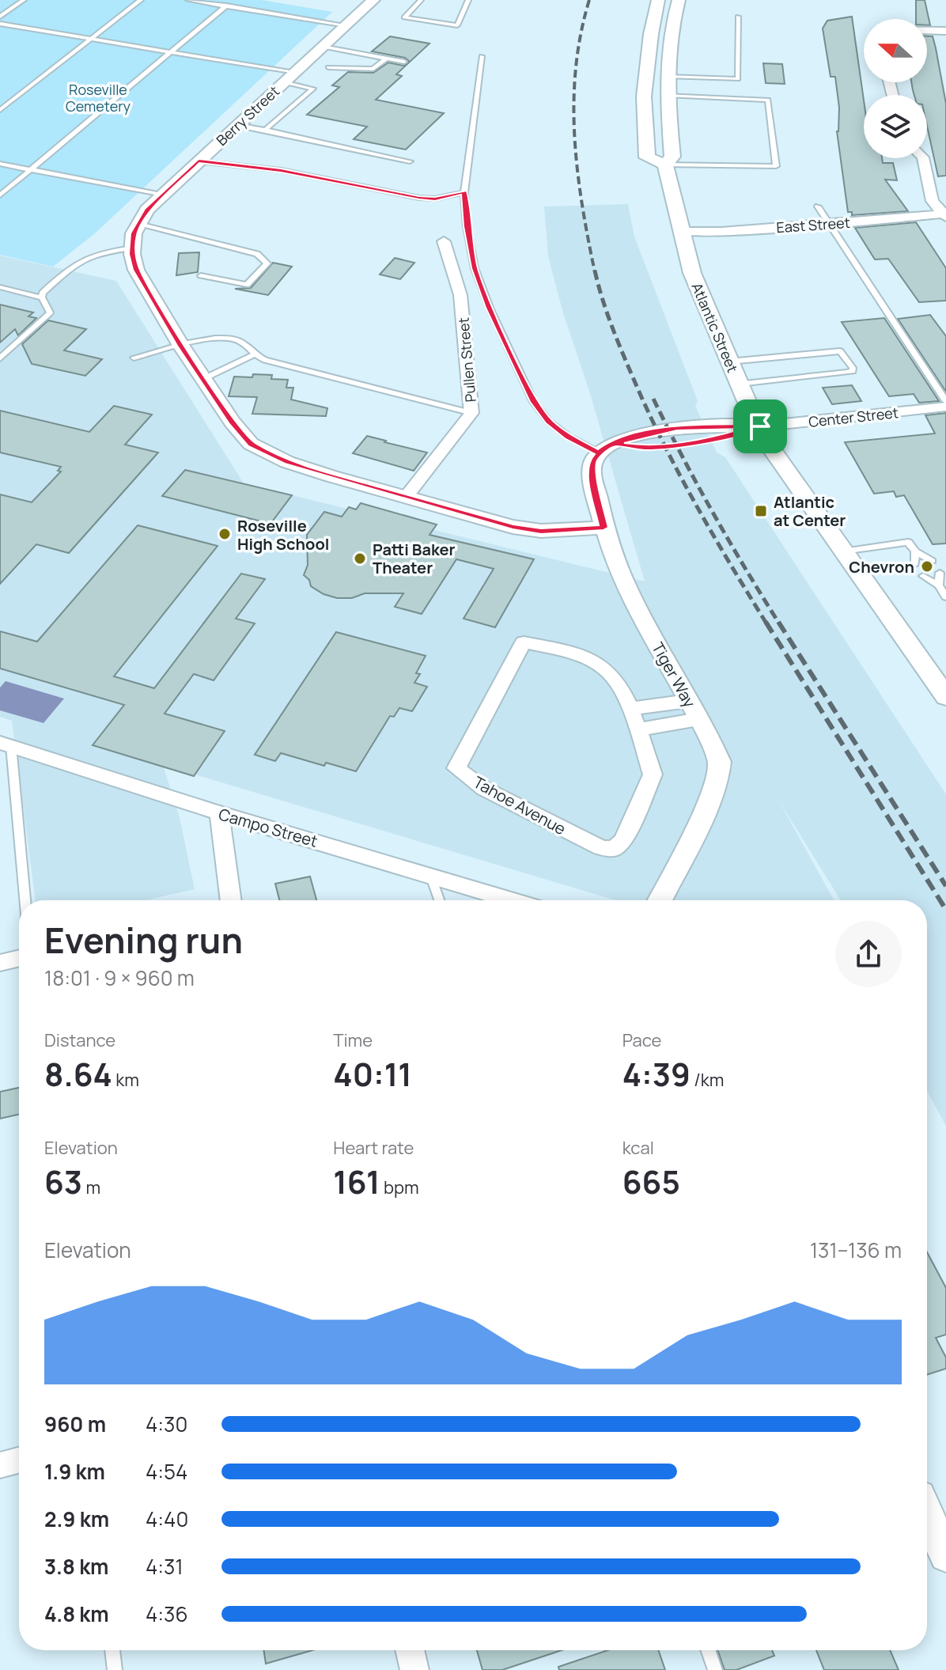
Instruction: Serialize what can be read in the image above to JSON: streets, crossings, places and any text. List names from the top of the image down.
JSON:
{
  "streets": {
    "main road": ["Atlantic Street"],
    "street": [
      "Berry Street",
      "East Street",
      "Pullen Street",
      "Center Street",
      "Tiger Way",
      "Tahoe Avenue",
      "Campo Street"
    ]
  },
  "crossings": [
    ["East Street", "Atlantic Street"],
    ["Atlantic Street", "Center Street"]
  ],
  "parks": ["Roseville Cemetery"],
  "places": {
    "transit": ["Atlantic at Center"],
    "other": ["Roseville High School", "Patti Baker Theater", "Chevron"]
  },
  "north": "left",
  "page": {
    "heading": ["Evening run", "18:01 · 9 × 960 m"],
    "stats": [
      ["Distance", "8.64 km"],
      ["Time", "40:11"],
      ["Pace", "4:39 /km"],
      ["Elevation", "63 m"],
      ["Heart rate", "161 bpm"],
      ["kcal", "665"]
    ],
    "chart": ["Elevation", "131–136 m"],
    "list": [
      {
        "name": "960 m",
        "note": "4:30"
      },
      {
        "name": "1.9 km",
        "note": "4:54"
      },
      {
        "name": "2.9 km",
        "note": "4:40"
      },
      {
        "name": "3.8 km",
        "note": "4:31"
      },
      {
        "name": "4.8 km",
        "note": "4:36"
      }
    ]
  }
}
